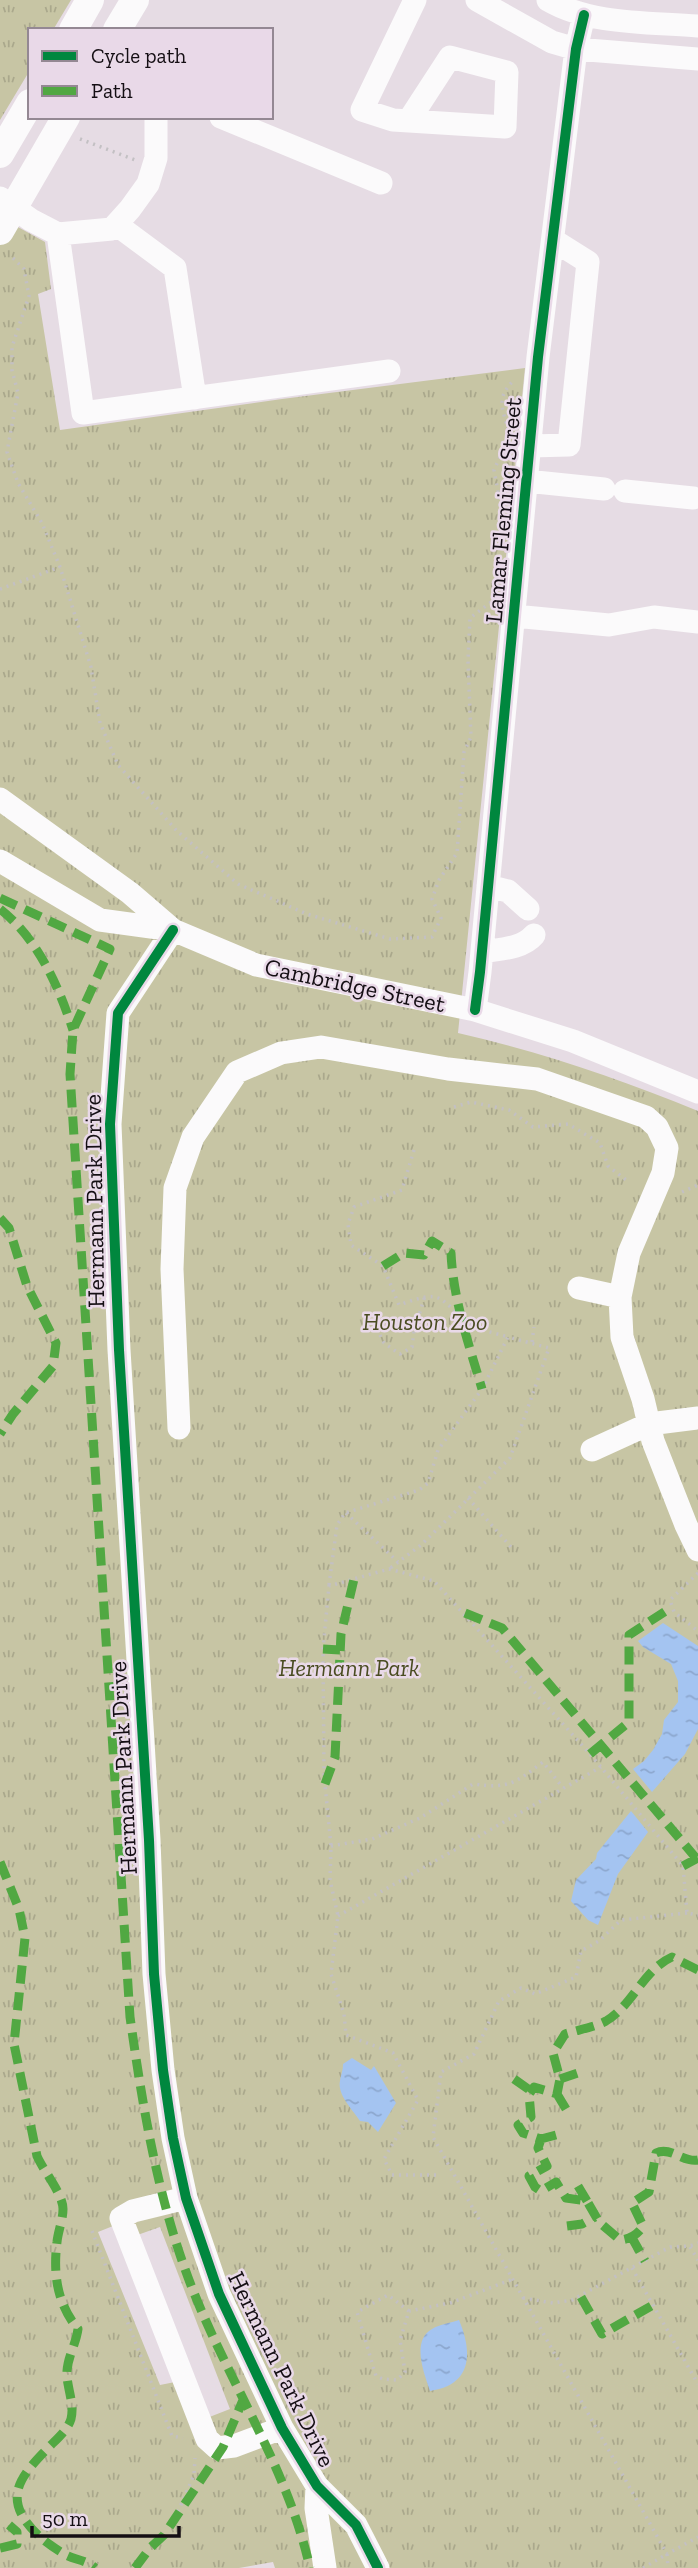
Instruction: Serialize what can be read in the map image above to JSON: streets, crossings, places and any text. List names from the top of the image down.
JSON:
{
  "streets": {
    "street": ["Lamar Fleming Street", "Cambridge Street", "Hermann Park Drive"]
  },
  "crossings": [
    ["Lamar Fleming Street", "Cambridge Street"],
    ["Cambridge Street", "Hermann Park Drive"]
  ],
  "parks": ["Houston Zoo", "Hermann Park"],
  "legend": ["Cycle path", "Path"],
  "scale_bar": "50 m"
}
